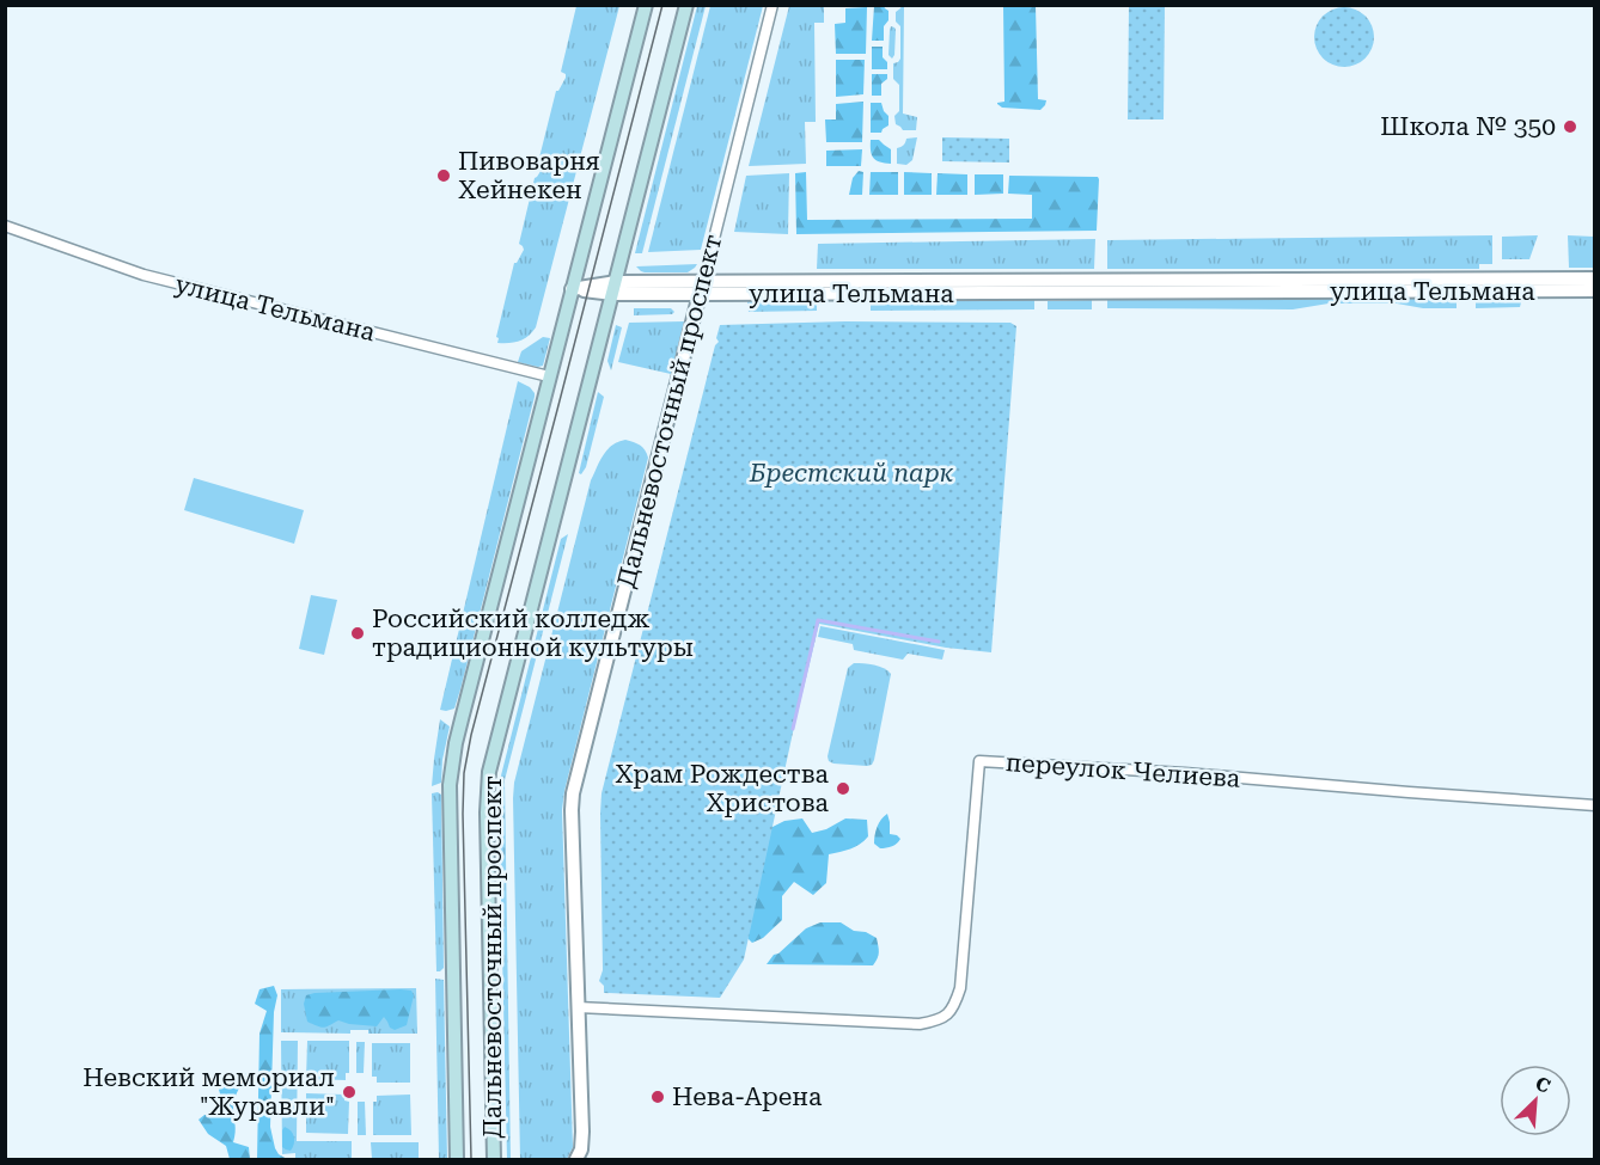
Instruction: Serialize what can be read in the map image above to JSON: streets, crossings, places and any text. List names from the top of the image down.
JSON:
{
  "streets": {
    "main road": ["Дальневосточный проспект"],
    "street": ["улица Тельмана", "переулок Челиева"]
  },
  "crossings": [
    ["улица Тельмана", "Дальневосточный проспект"],
    ["Дальневосточный проспект", "переулок Челиева"]
  ],
  "parks": ["Брестский парк"],
  "places": [
    "Школа № 350",
    "Пивоварня Хейнекен",
    "Российский колледж традиционной культуры",
    "Храм Рождества Христова",
    "Невский мемориал \"Журавли\"",
    "Нева-Арена"
  ],
  "north": "top right"
}
